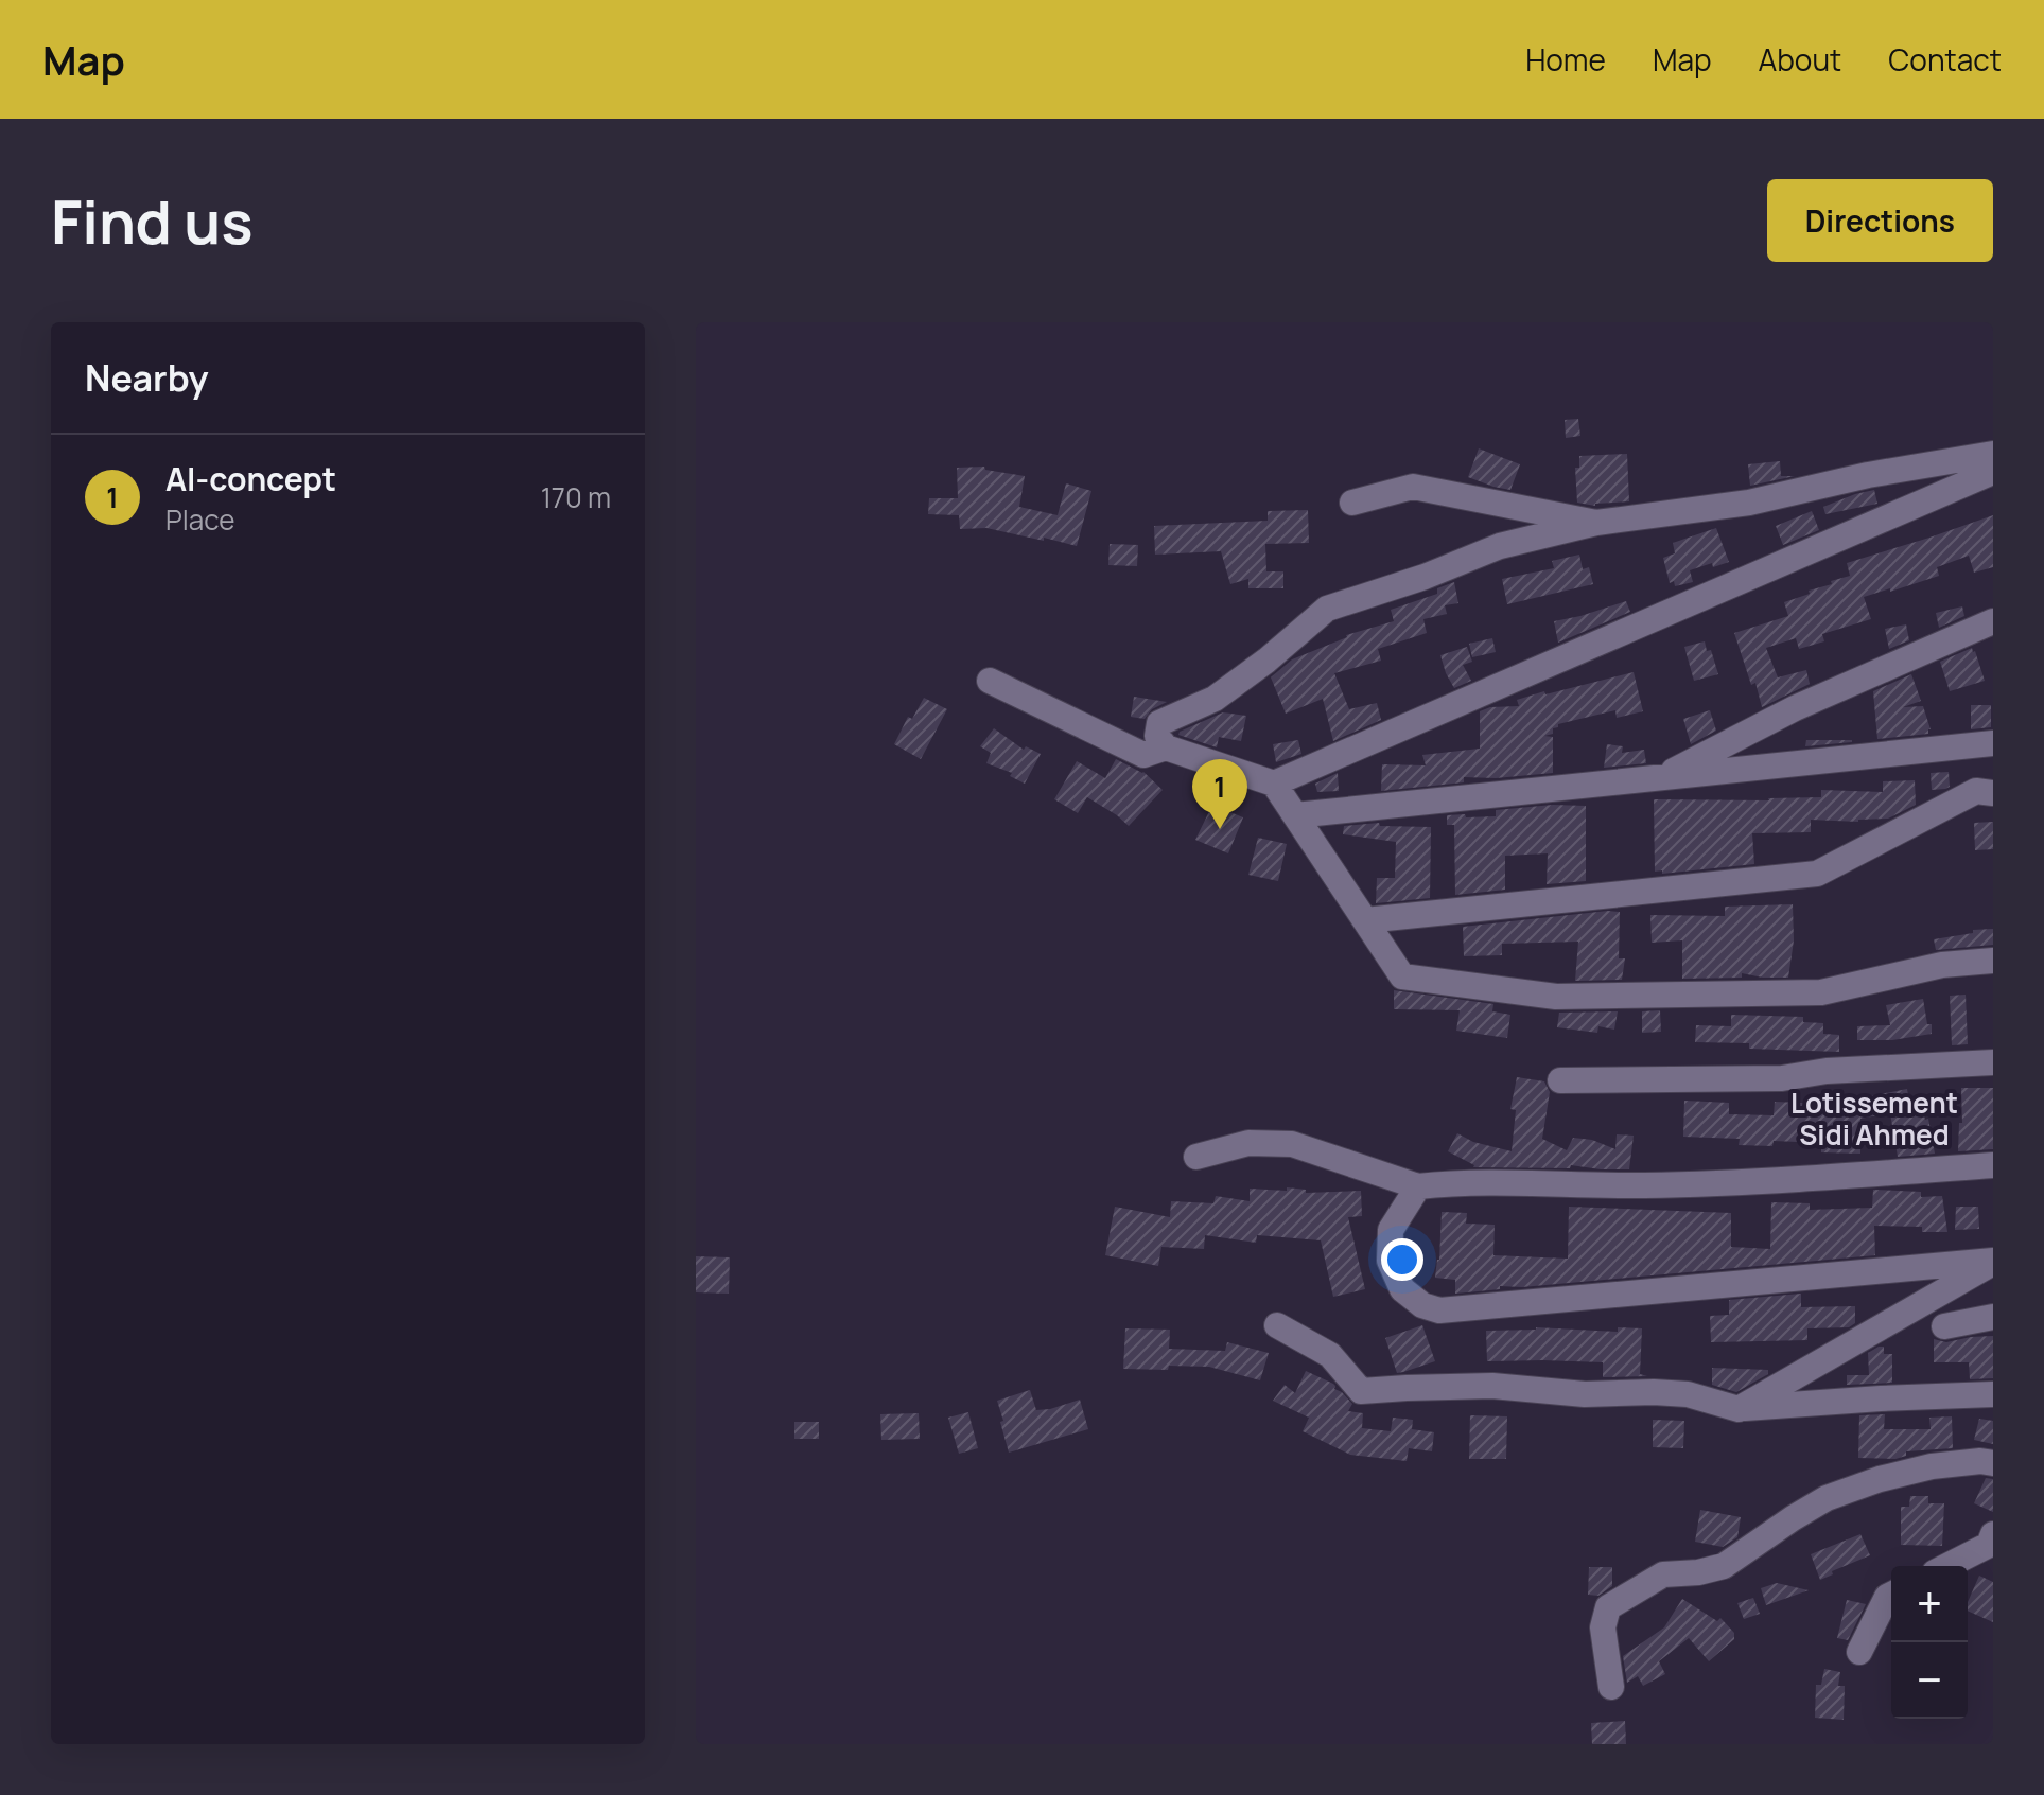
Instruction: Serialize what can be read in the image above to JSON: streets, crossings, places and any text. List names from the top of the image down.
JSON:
{
  "districts": ["Lotissement Sidi Ahmed"],
  "page": {
    "header": "Map",
    "nav": [
      "Home",
      "Map",
      "About",
      "Contact"
    ],
    "buttons": "Directions",
    "title": "Find us",
    "heading": "Nearby",
    "list": [
      {
        "mark": "1",
        "name": "AI-concept",
        "note": "Place",
        "value": "170 m"
      }
    ],
    "pins": "1",
    "map_buttons": ["+", "−"]
  }
}
